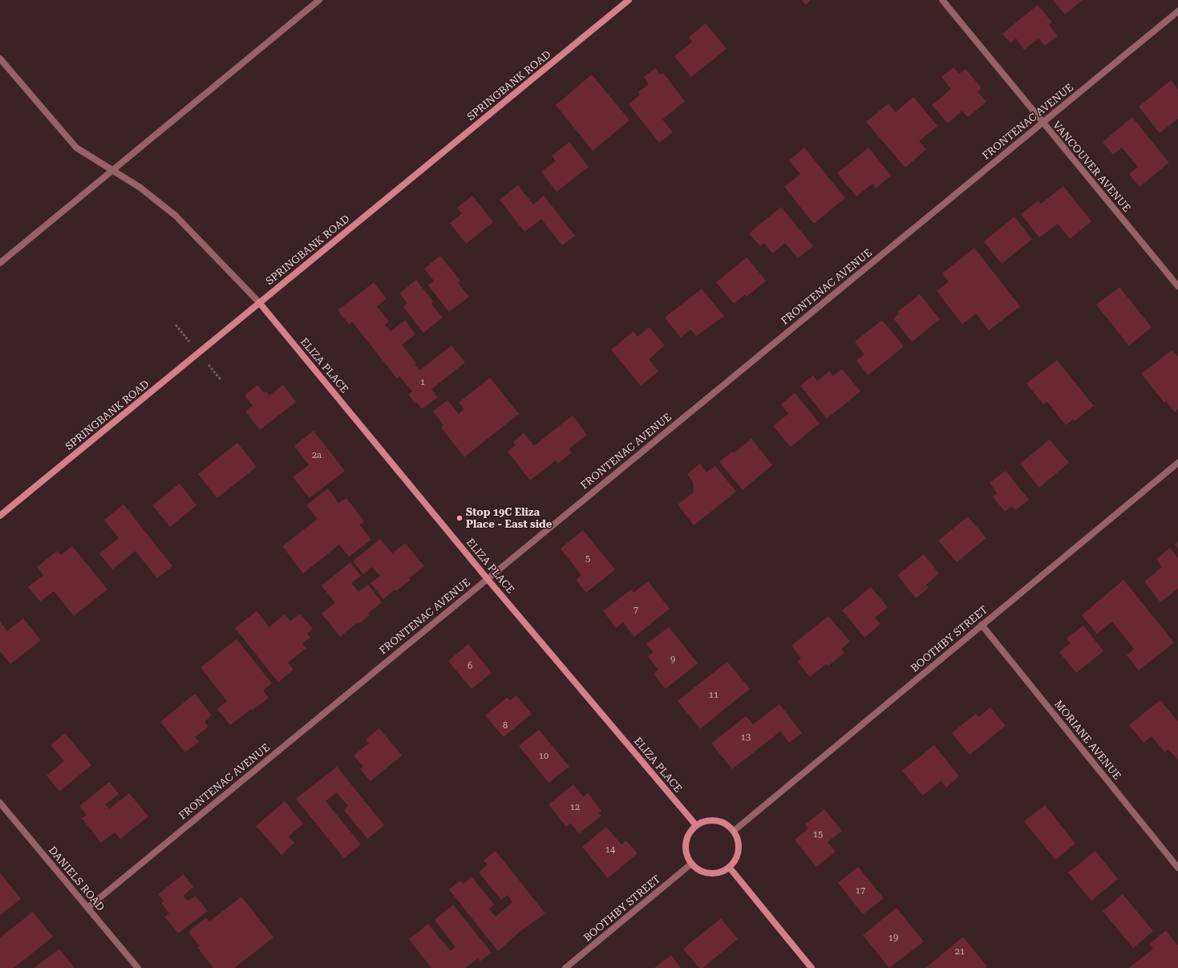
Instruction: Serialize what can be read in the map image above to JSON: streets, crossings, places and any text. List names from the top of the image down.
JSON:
{
  "streets": {
    "street": [
      "SPRINGBANK ROAD",
      "FRONTENAC AVENUE",
      "VANCOUVER AVENUE",
      "ELIZA PLACE",
      "BOOTHBY STREET",
      "MORIANE AVENUE",
      "DANIELS ROAD"
    ]
  },
  "crossings": [
    ["SPRINGBANK ROAD", "ELIZA PLACE"],
    ["FRONTENAC AVENUE", "VANCOUVER AVENUE"],
    ["FRONTENAC AVENUE", "ELIZA PLACE"],
    ["FRONTENAC AVENUE", "DANIELS ROAD"],
    ["ELIZA PLACE", "BOOTHBY STREET"],
    ["BOOTHBY STREET", "MORIANE AVENUE"]
  ],
  "places": ["Stop 19C Eliza Place - East side"],
  "house_numbers": [
    "1",
    "2a",
    "5",
    "7",
    "9",
    "6",
    "11",
    "8",
    "13",
    "10",
    "12",
    "15",
    "14",
    "17",
    "19",
    "21"
  ]
}
